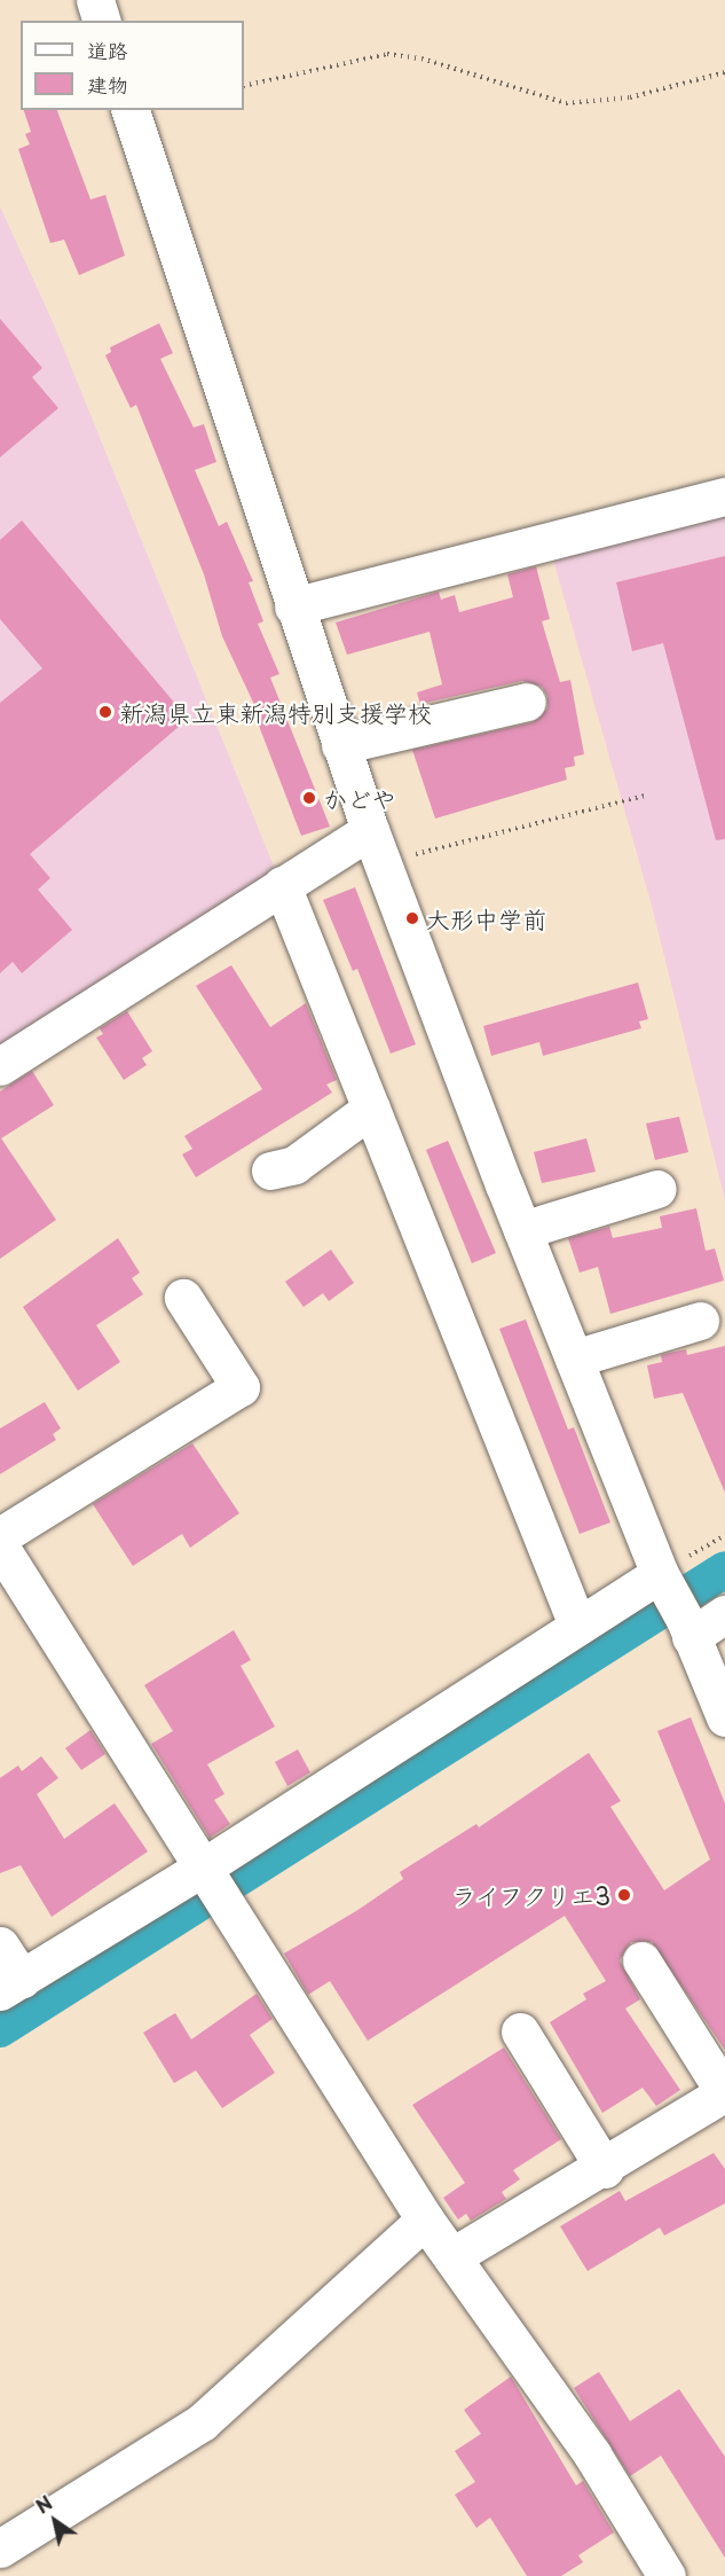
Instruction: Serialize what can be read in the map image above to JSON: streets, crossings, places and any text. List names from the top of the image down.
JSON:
{
  "places": [
    "新潟県立東新潟特別支援学校",
    "かどや",
    "大形中学前",
    "ライフクリエ3"
  ],
  "legend": ["道路", "建物"],
  "north": "top left"
}
